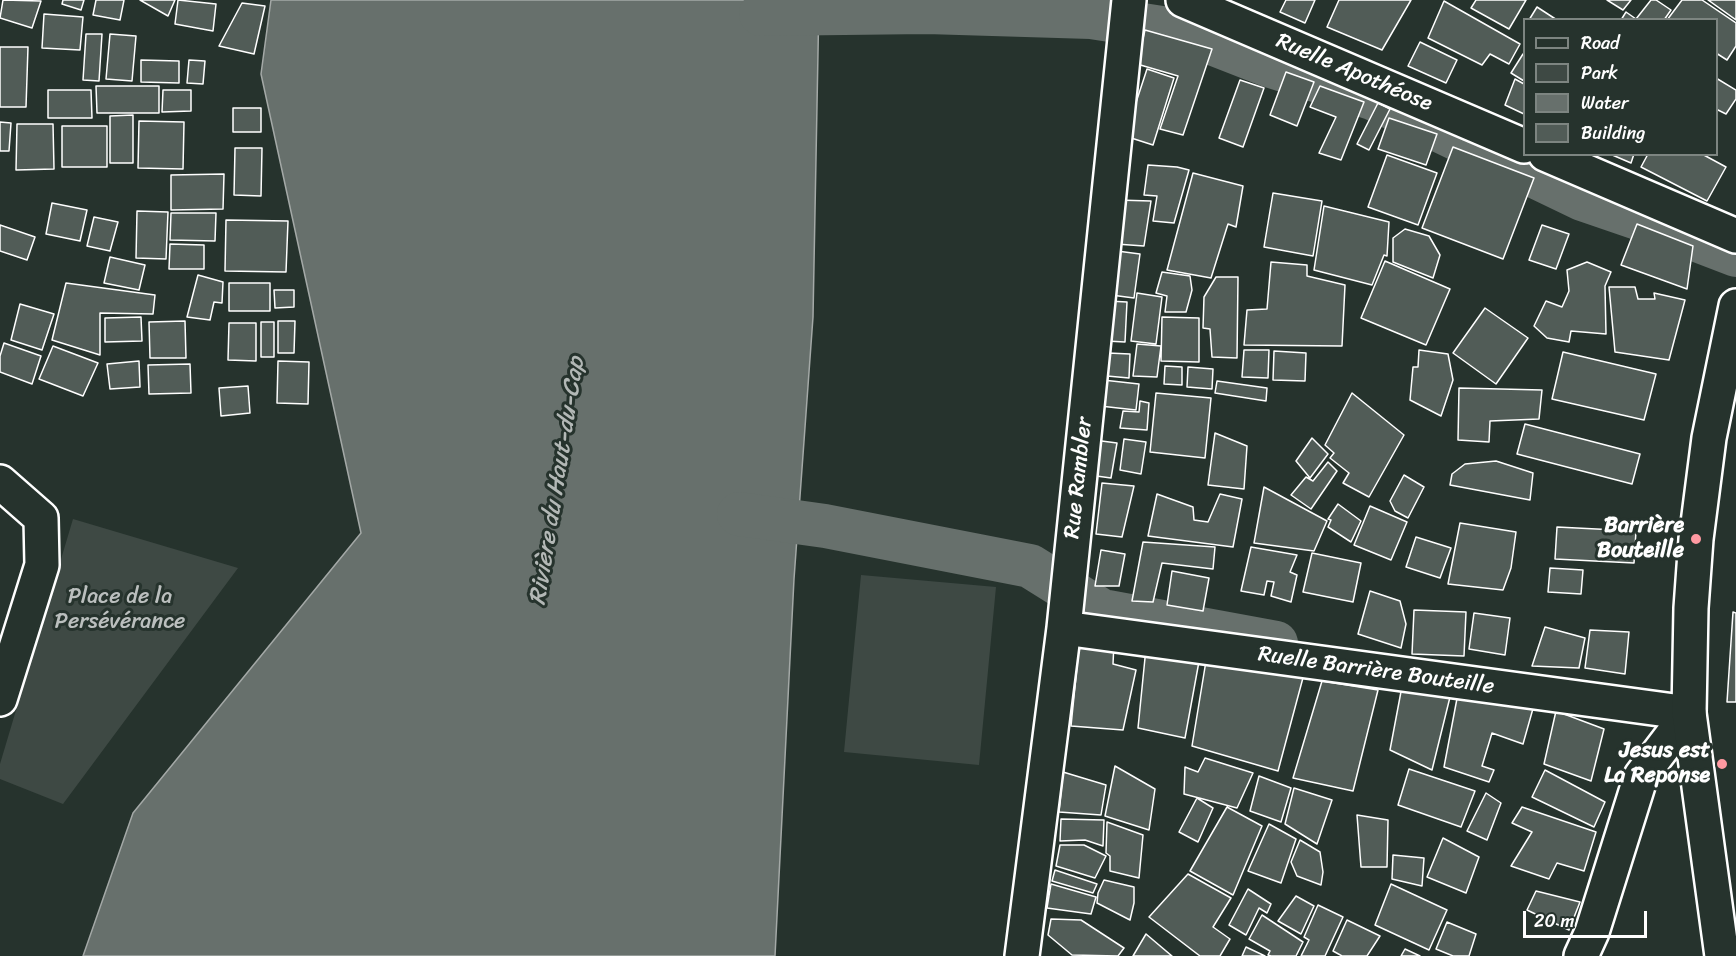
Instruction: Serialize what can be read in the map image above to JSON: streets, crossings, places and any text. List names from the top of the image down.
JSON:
{
  "streets": {
    "street": ["Ruelle Apothéose", "Rue Rambler", "Ruelle Barrière Bouteille"]
  },
  "crossings": [
    ["Rue Rambler", "Ruelle Barrière Bouteille"]
  ],
  "water": ["Rivière du Haut-du-Cap"],
  "parks": ["Place de la Persévérance"],
  "places": ["Barrière Bouteille", "Jesus est La Reponse"],
  "legend": [
    "Road",
    "Park",
    "Water",
    "Building"
  ],
  "scale_bar": "20 m"
}
